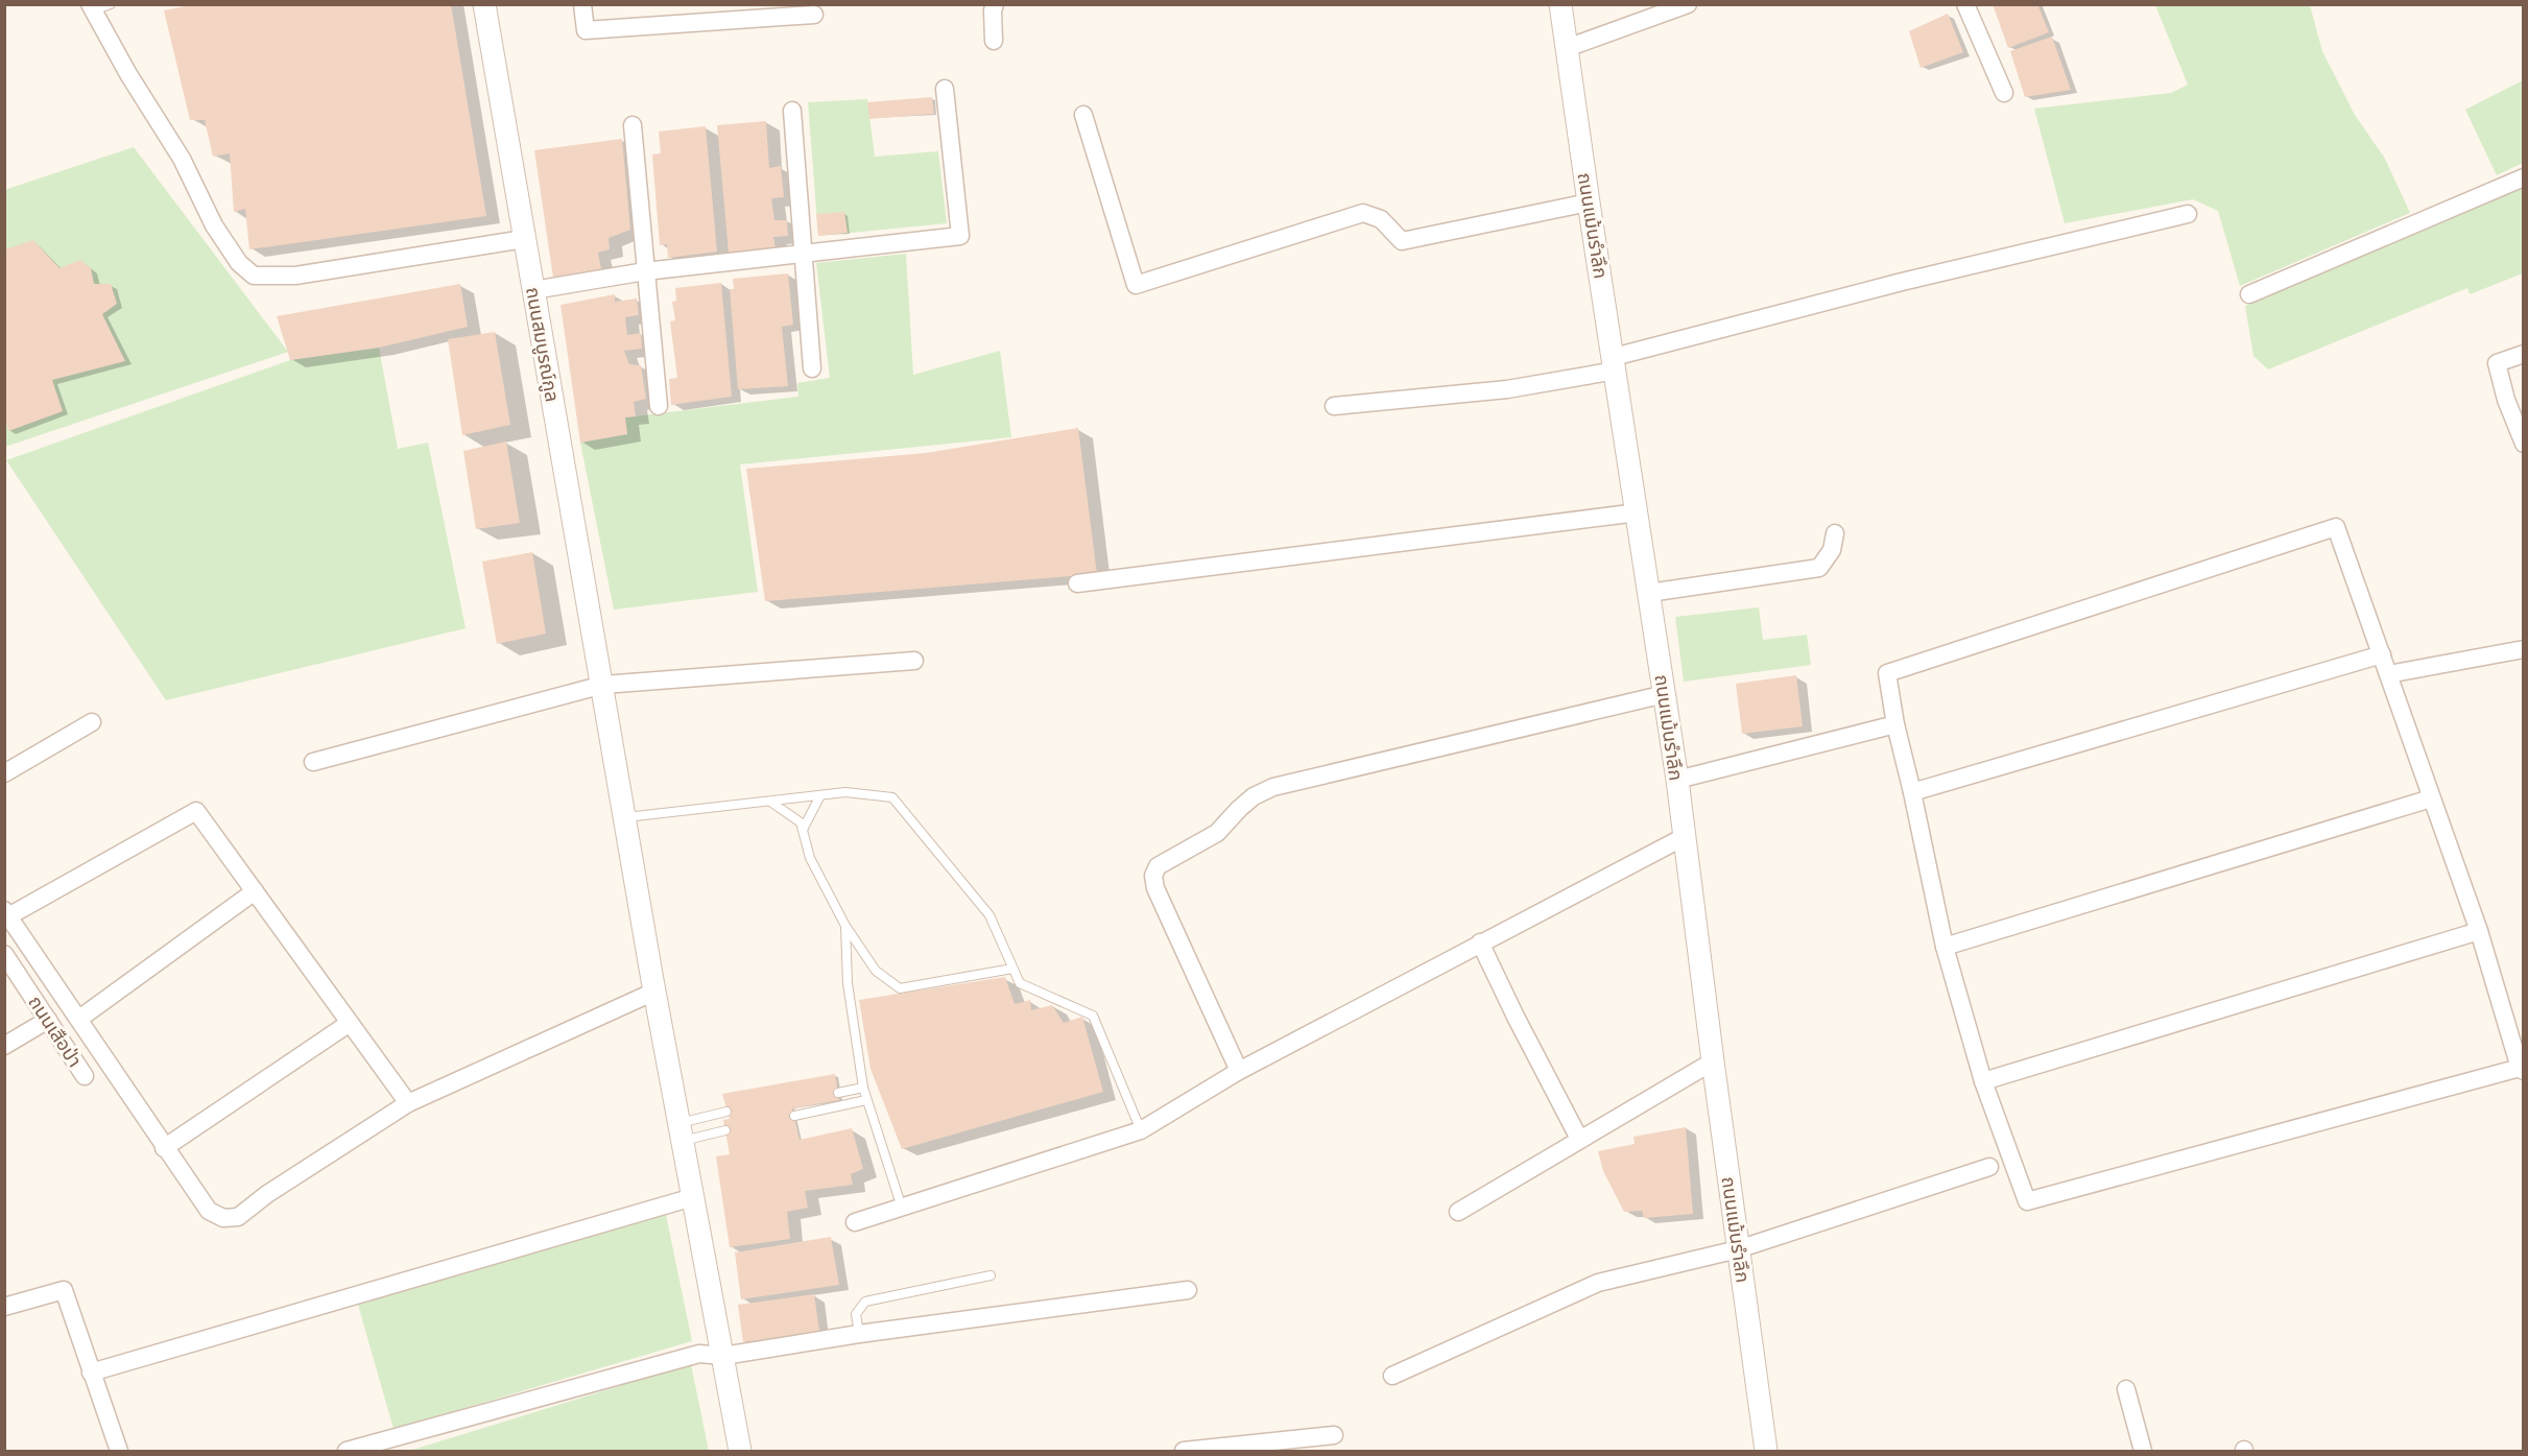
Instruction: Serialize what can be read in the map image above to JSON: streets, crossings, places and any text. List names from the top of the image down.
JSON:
{
  "streets": {
    "street": ["ถนนแม้นรำลึก", "ถนนสมบูรณ์กูล", "ถนนเสือป่า"]
  }
}
